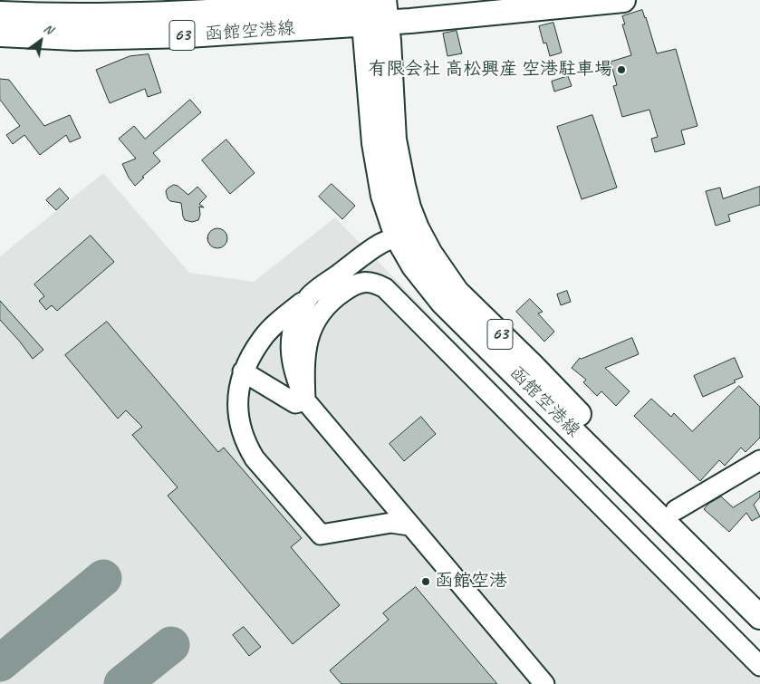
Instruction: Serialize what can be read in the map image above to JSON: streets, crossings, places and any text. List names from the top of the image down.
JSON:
{
  "streets": {
    "main road": ["函館空港線", "63"]
  },
  "places": ["有限会社 高松興産 空港駐車場", "函館空港"],
  "north": "top right"
}
